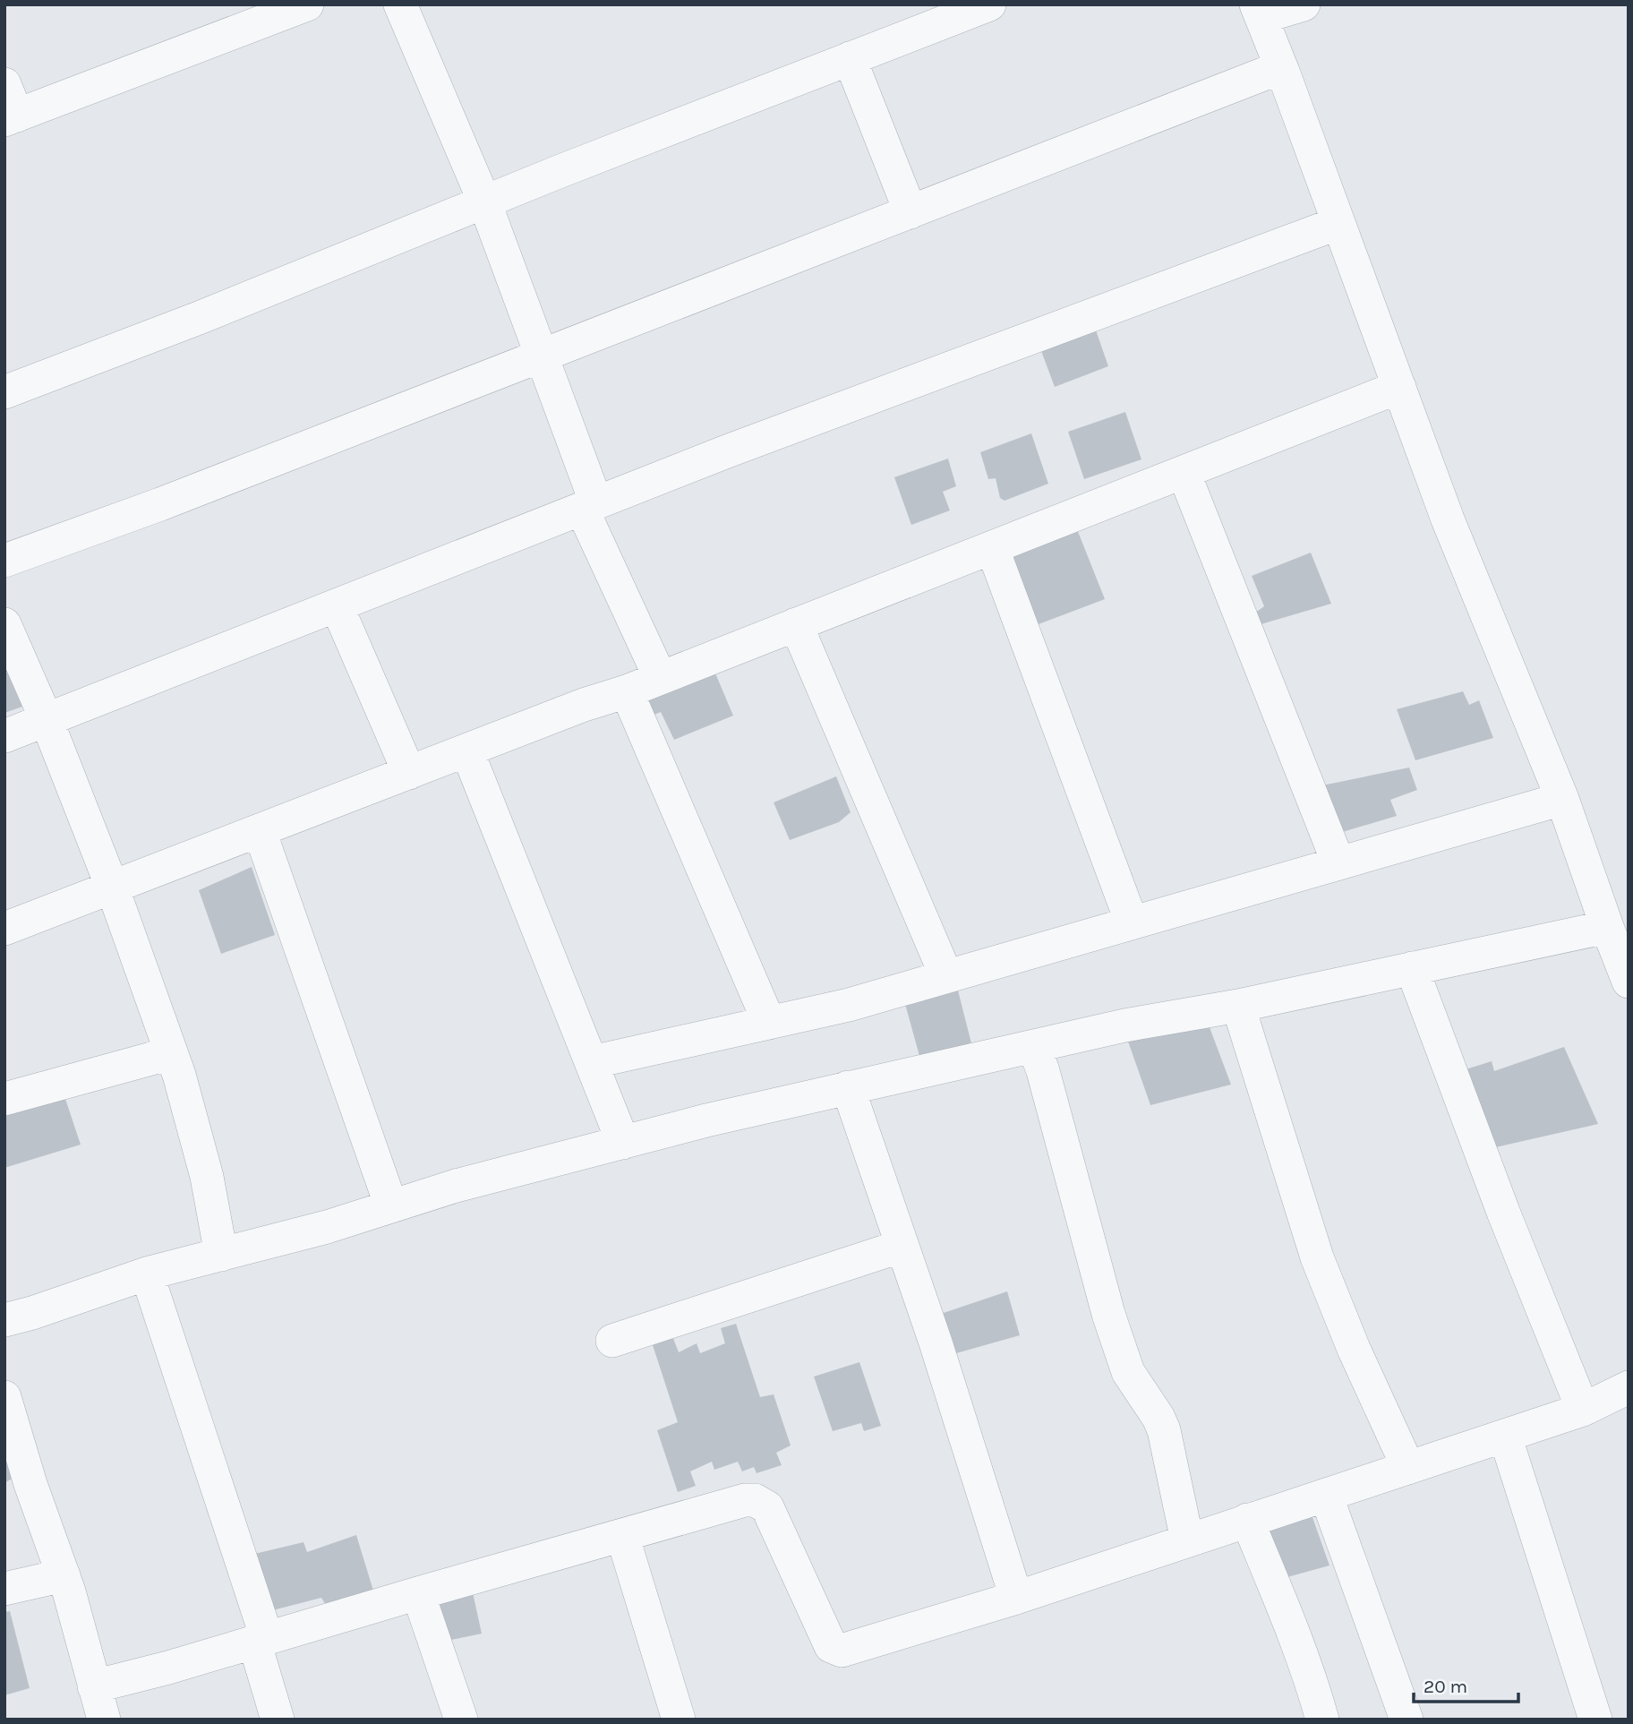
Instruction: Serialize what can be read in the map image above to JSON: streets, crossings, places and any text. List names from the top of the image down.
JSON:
{
  "scale_bar": "20 m"
}
